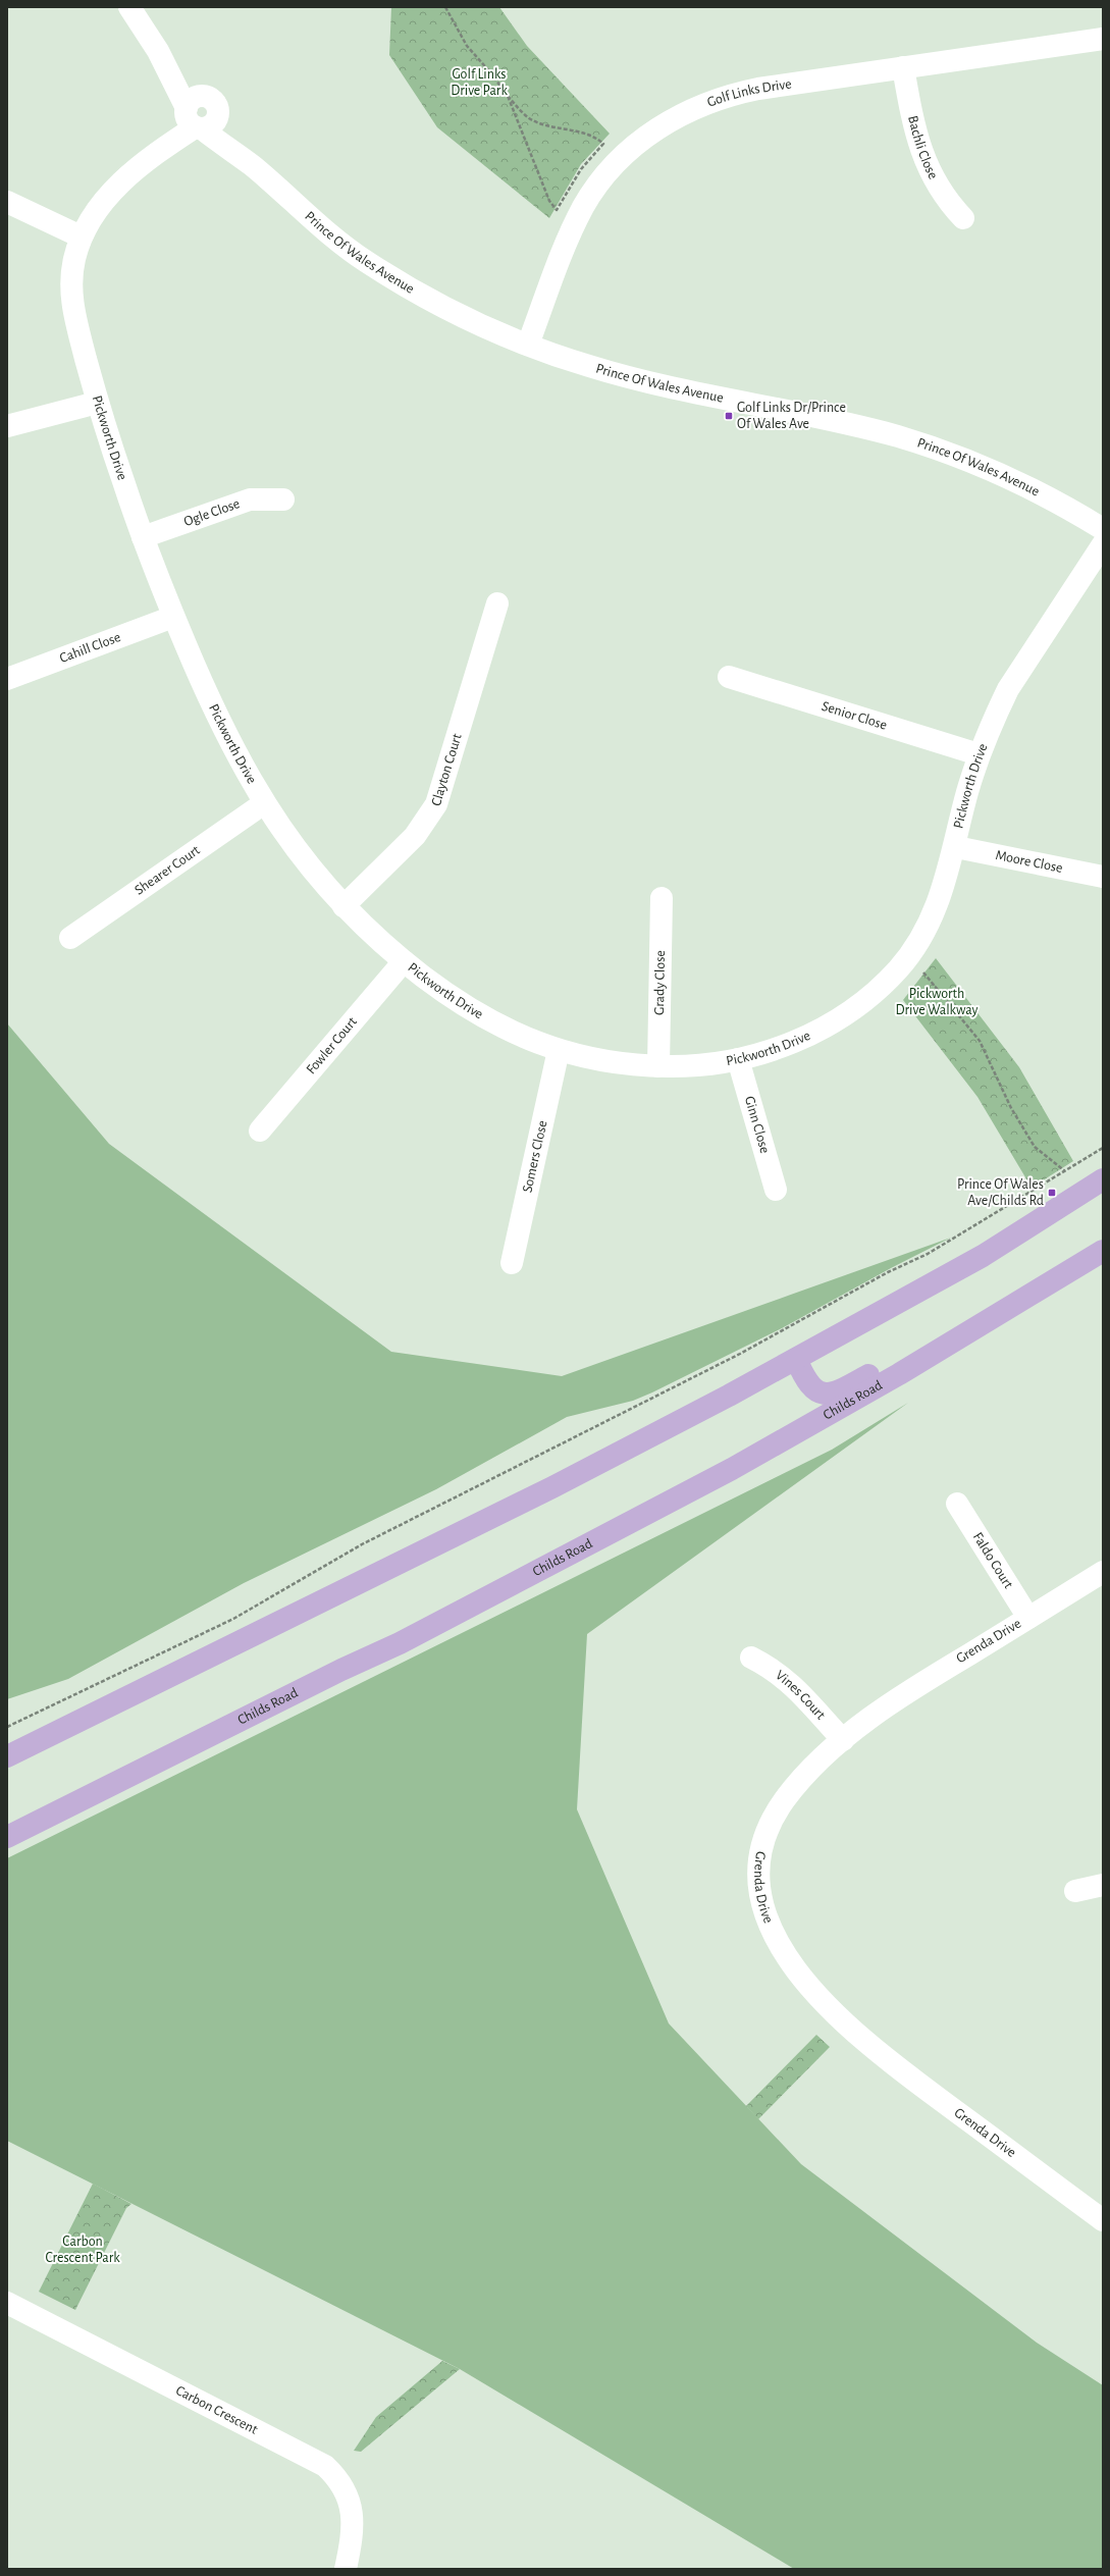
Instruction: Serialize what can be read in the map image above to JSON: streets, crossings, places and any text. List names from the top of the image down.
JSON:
{
  "streets": {
    "main road": ["Childs Road"],
    "street": [
      "Golf Links Drive",
      "Bachli Close",
      "Prince Of Wales Avenue",
      "Pickworth Drive",
      "Ogle Close",
      "Cahill Close",
      "Senior Close",
      "Clayton Court",
      "Moore Close",
      "Shearer Court",
      "Grady Close",
      "Fowler Court",
      "Ginn Close",
      "Somers Close",
      "Faldo Court",
      "Grenda Drive",
      "Vines Court",
      "Carbon Crescent"
    ]
  },
  "crossings": [
    ["Golf Links Drive", "Bachli Close"],
    ["Golf Links Drive", "Prince Of Wales Avenue"],
    ["Prince Of Wales Avenue", "Pickworth Drive"],
    ["Pickworth Drive", "Ogle Close"],
    ["Pickworth Drive", "Cahill Close"],
    ["Pickworth Drive", "Senior Close"],
    ["Pickworth Drive", "Clayton Court"],
    ["Pickworth Drive", "Moore Close"],
    ["Pickworth Drive", "Shearer Court"],
    ["Pickworth Drive", "Grady Close"],
    ["Pickworth Drive", "Fowler Court"],
    ["Pickworth Drive", "Ginn Close"],
    ["Pickworth Drive", "Somers Close"],
    ["Faldo Court", "Grenda Drive"],
    ["Grenda Drive", "Vines Court"]
  ],
  "parks": ["Golf Links Drive Park", "Pickworth Drive Walkway", "Carbon Crescent Park"],
  "places": {
    "transit": ["Golf Links Dr/Prince Of Wales Ave", "Prince Of Wales Ave/Childs Rd"]
  }
}
